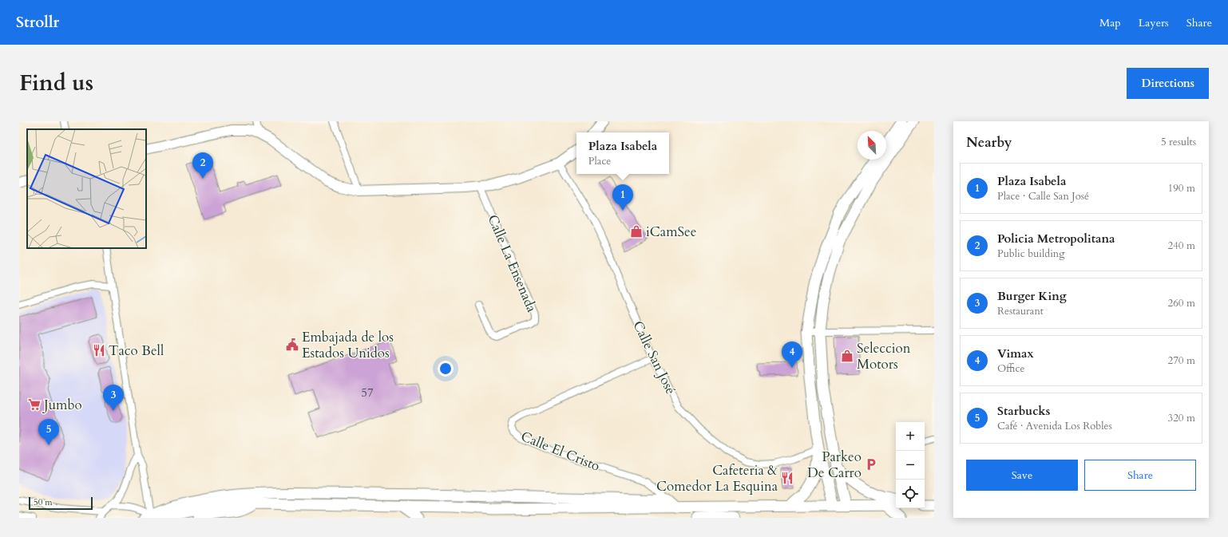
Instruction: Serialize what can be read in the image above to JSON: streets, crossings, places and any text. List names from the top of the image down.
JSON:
{
  "streets": {
    "street": ["Calle La Ensenada", "Calle San José", "Calle El Cristo"]
  },
  "crossings": [
    ["Calle San José", "Calle El Cristo"]
  ],
  "places": {
    "shop": ["iCamSee", "Seleccion Motors"],
    "public building": ["Embajada de los Estados Unidos"],
    "restaurant": ["Taco Bell", "Cafeteria & Comedor La Esquina"],
    "supermarket": ["Jumbo"],
    "parking": ["Parkeo De Carro"]
  },
  "house_numbers": ["57"],
  "scale_bar": "50 m",
  "north": "top left",
  "page": {
    "header": "Strollr",
    "nav": ["Map", "Layers", "Share"],
    "title": "Find us",
    "buttons": [
      "Directions",
      ["Save", "Share"]
    ],
    "heading": ["Nearby", "5 results"],
    "popup": ["Plaza Isabela", "Place"],
    "pins": [
      "2",
      "1",
      "4",
      "3",
      "5"
    ],
    "list": [
      {
        "mark": "1",
        "name": "Plaza Isabela",
        "note": "Place · Calle San José",
        "value": "190 m"
      },
      {
        "mark": "2",
        "name": "Policia Metropolitana",
        "note": "Public building",
        "value": "240 m"
      },
      {
        "mark": "3",
        "name": "Burger King",
        "note": "Restaurant",
        "value": "260 m"
      },
      {
        "mark": "4",
        "name": "Vimax",
        "note": "Office",
        "value": "270 m"
      },
      {
        "mark": "5",
        "name": "Starbucks",
        "note": "Café · Avenida Los Robles",
        "value": "320 m"
      }
    ],
    "map_buttons": ["+", "−"],
    "scale": "50 m"
  }
}
